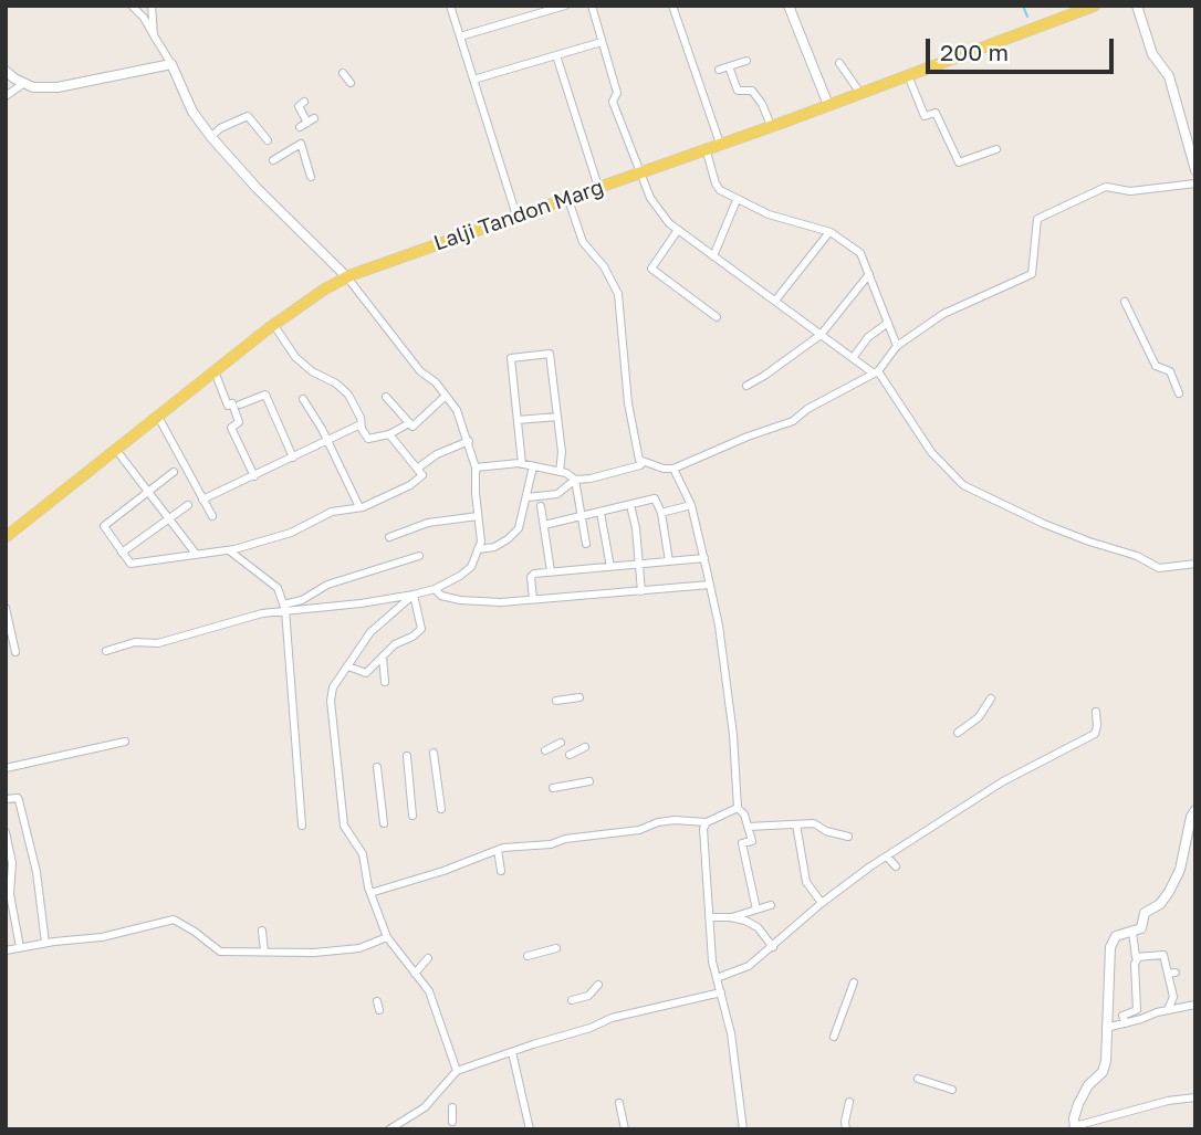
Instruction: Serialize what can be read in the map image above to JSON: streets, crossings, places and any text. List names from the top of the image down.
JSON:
{
  "streets": {
    "main road": ["Lalji Tandon Marg"]
  },
  "scale_bar": "200 m"
}
